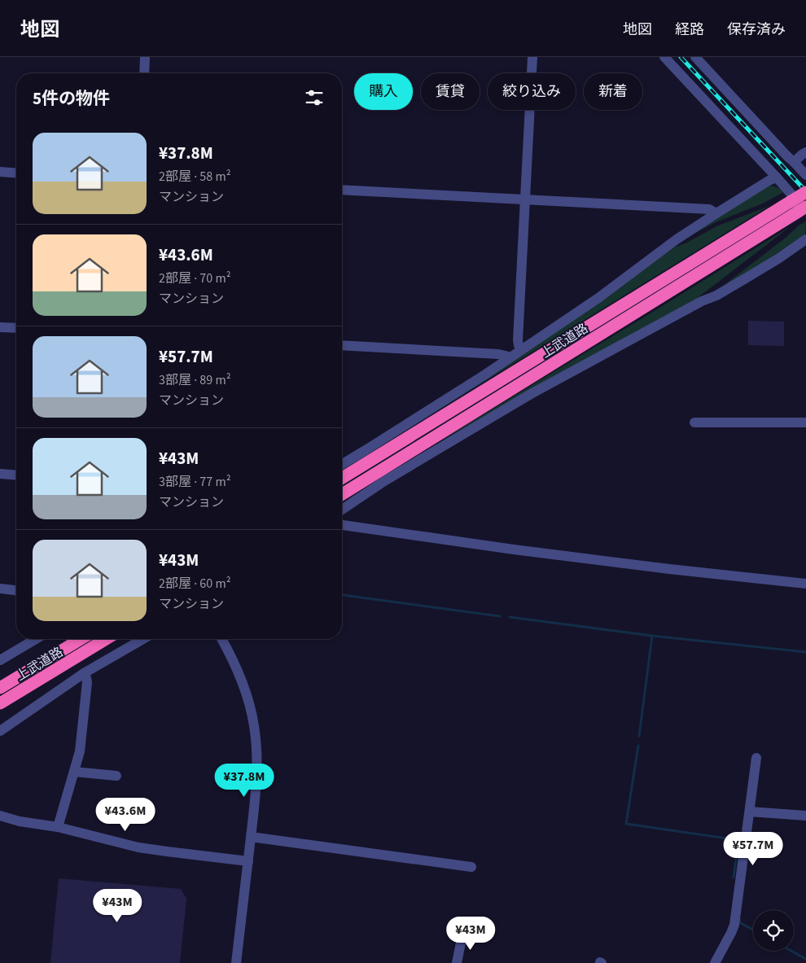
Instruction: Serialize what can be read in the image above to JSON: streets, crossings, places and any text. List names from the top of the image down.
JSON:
{
  "streets": {
    "highway": ["上武道路"]
  },
  "page": {
    "header": "地図",
    "nav": ["地図", "経路", "保存済み"],
    "chip": [
      "購入",
      "賃貸",
      "絞り込み",
      "新着"
    ],
    "heading": "5件の物件",
    "list": [
      {
        "name": "¥37.8M",
        "note": "2部屋 · 58 m² · マンション"
      },
      {
        "name": "¥43.6M",
        "note": "2部屋 · 70 m² · マンション"
      },
      {
        "name": "¥57.7M",
        "note": "3部屋 · 89 m² · マンション"
      },
      {
        "name": "¥43M",
        "note": "3部屋 · 77 m² · マンション"
      },
      {
        "name": "¥43M",
        "note": "2部屋 · 60 m² · マンション"
      }
    ],
    "price": [
      "¥37.8M",
      "¥43.6M",
      "¥57.7M",
      "¥43M",
      "¥43M"
    ]
  }
}
